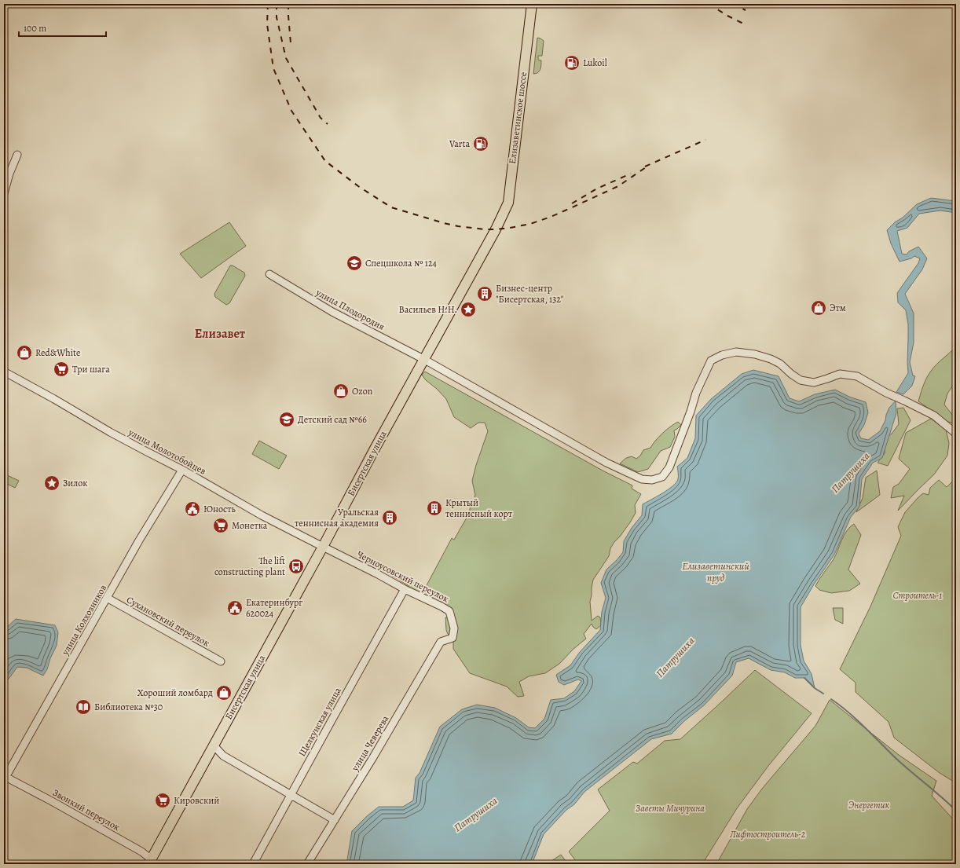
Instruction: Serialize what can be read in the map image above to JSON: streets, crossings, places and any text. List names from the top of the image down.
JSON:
{
  "streets": {
    "main road": ["Елизаветинское шоссе", "Бисертская улица"],
    "street": [
      "улица Плодородия",
      "улица Молотобойцев",
      "Черноусовский переулок",
      "улица Колхозников",
      "Сухановский переулок",
      "Щелкунская улица",
      "улица Чеверева",
      "Звонкий переулок"
    ]
  },
  "crossings": [
    ["Елизаветинское шоссе", "Бисертская улица"],
    ["улица Плодородия", "Бисертская улица"],
    ["улица Молотобойцев", "Бисертская улица"],
    ["улица Молотобойцев", "Черноусовский переулок"],
    ["улица Молотобойцев", "улица Колхозников"],
    ["Бисертская улица", "Черноусовский переулок"],
    ["Бисертская улица", "Звонкий переулок"],
    ["Черноусовский переулок", "Щелкунская улица"],
    ["Черноусовский переулок", "улица Чеверева"],
    ["улица Колхозников", "Сухановский переулок"],
    ["улица Колхозников", "Звонкий переулок"]
  ],
  "districts": ["Елизавет"],
  "water": ["Патрушиха", "Елизаветинский пруд"],
  "parks": [
    "Строитель-1",
    "Энергетик",
    "Заветы Мичурина",
    "Лифтостроитель-2"
  ],
  "places": {
    "fuel station": ["Lukoil", "Varta"],
    "school or university": ["Спецшкола № 124", "Детский сад №66"],
    "building": ["Бизнес-центр \"Бисертская, 132\"", "Крытый теннисный корт", "Уральская теннисная академия"],
    "shop": [
      "Этм",
      "Red&White",
      "Ozon",
      "Хороший ломбард"
    ],
    "place": ["Васильев Н.Н.", "Зилок"],
    "supermarket": ["Три шага", "Монетка", "Кировский"],
    "public building": ["Юность", "Екатеринбург 620024"],
    "bus stop": ["The lift constructing plant"],
    "library": ["Библиотека №30"]
  },
  "scale_bar": "100 m"
}
